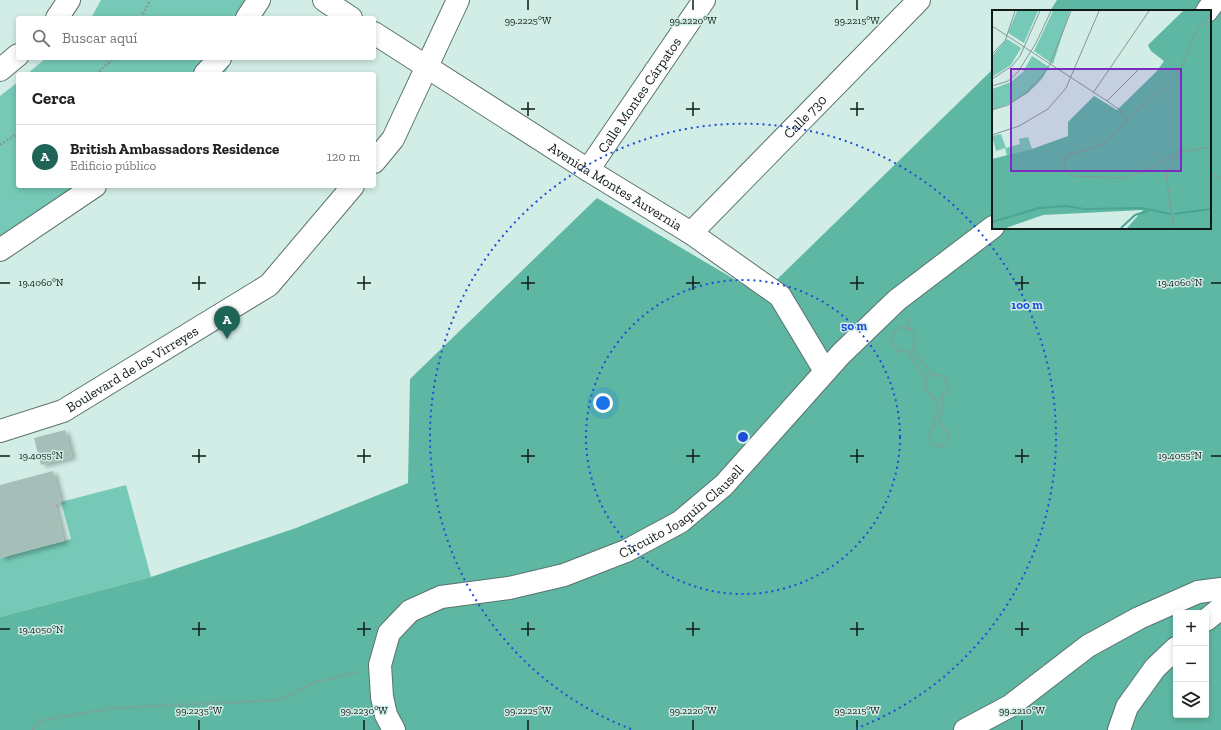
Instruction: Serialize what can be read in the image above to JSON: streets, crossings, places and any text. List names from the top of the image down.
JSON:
{
  "streets": {
    "street": [
      "Calle Montes Cárpatos",
      "Calle 730",
      "Avenida Montes Auvernia",
      "Boulevard de los Virreyes",
      "Circuito Joaquín Clausell"
    ]
  },
  "crossings": [
    ["Calle Montes Cárpatos", "Avenida Montes Auvernia"],
    ["Calle 730", "Avenida Montes Auvernia"],
    ["Avenida Montes Auvernia", "Circuito Joaquín Clausell"]
  ],
  "page": {
    "search": "Buscar aquí",
    "heading": "Cerca",
    "list": [
      {
        "mark": "A",
        "name": "British Ambassadors Residence",
        "note": "Edificio público",
        "value": "120 m"
      }
    ],
    "pins": "A",
    "map_buttons": ["+", "−"]
  },
  "coordinates": [
    "99.2225°W",
    "99.2220°W",
    "99.2215°W",
    "19.4060°N",
    "19.4055°N",
    "19.4050°N",
    "99.2235°W",
    "99.2230°W",
    "99.2210°W"
  ],
  "rings": ["100 m", "50 m"]
}
